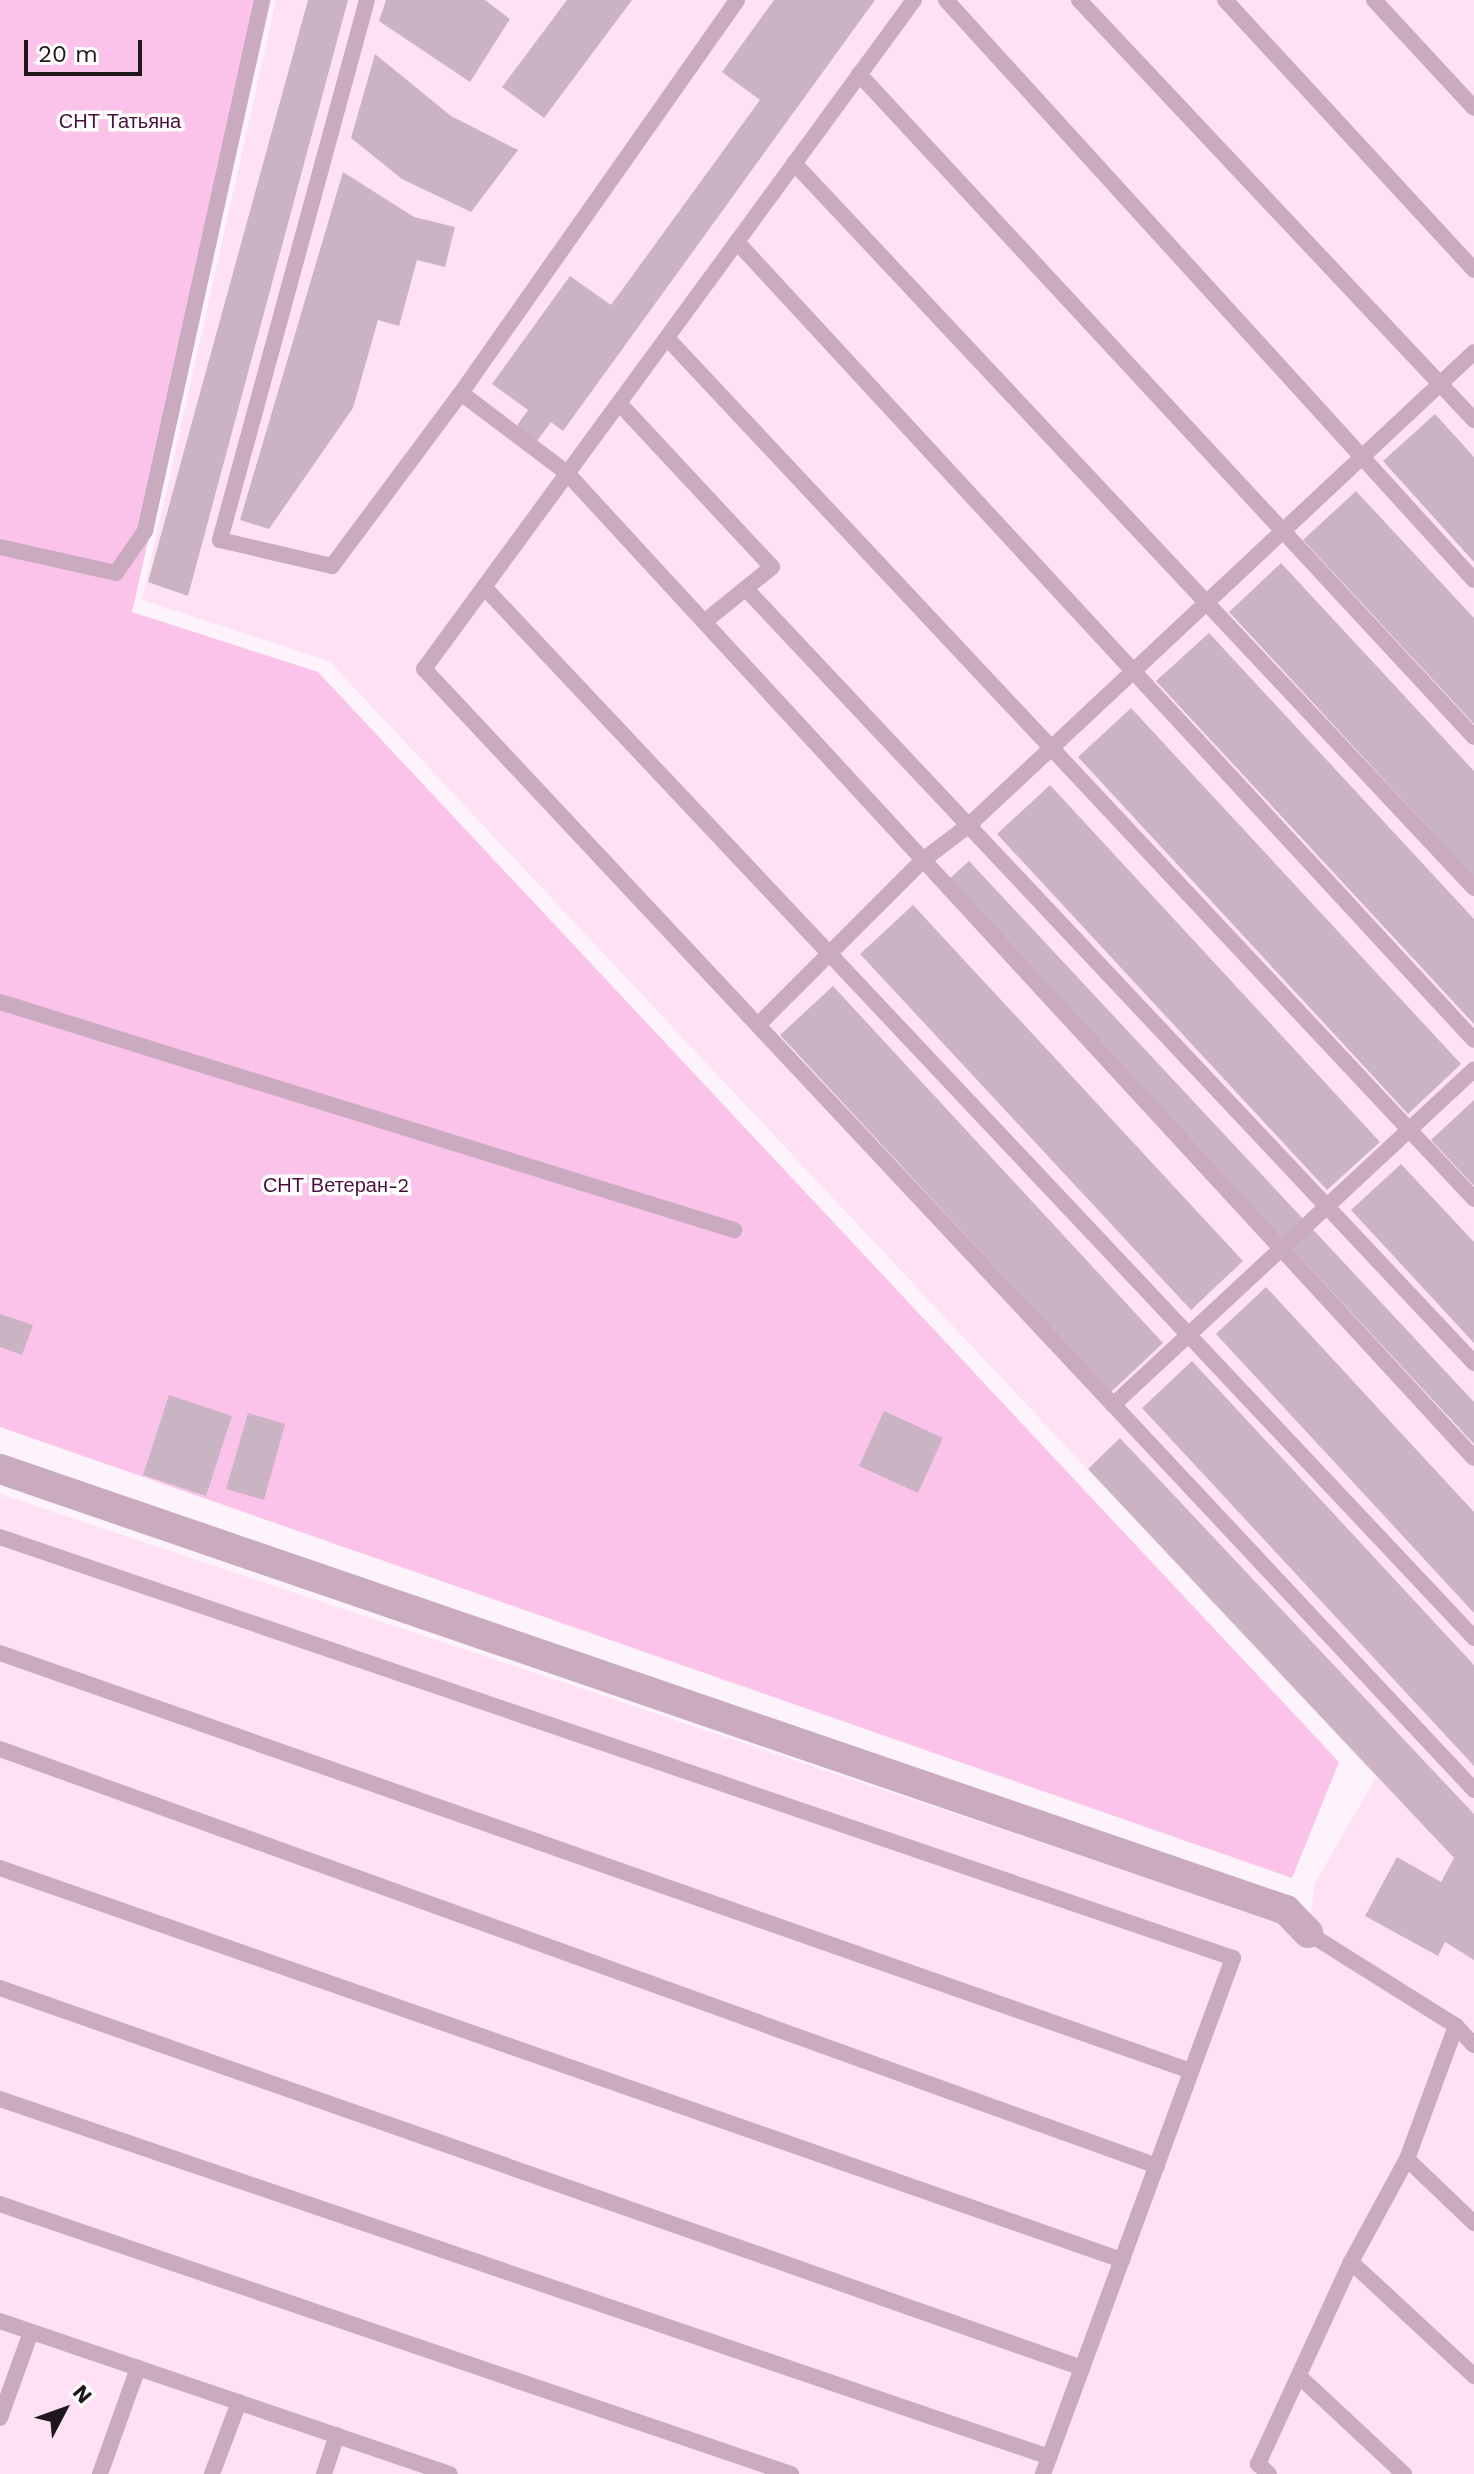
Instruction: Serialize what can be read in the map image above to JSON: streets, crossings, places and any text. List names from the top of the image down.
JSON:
{
  "parks": ["СНТ Татьяна", "СНТ Ветеран-2"],
  "scale_bar": "20 m",
  "north": "top right"
}
